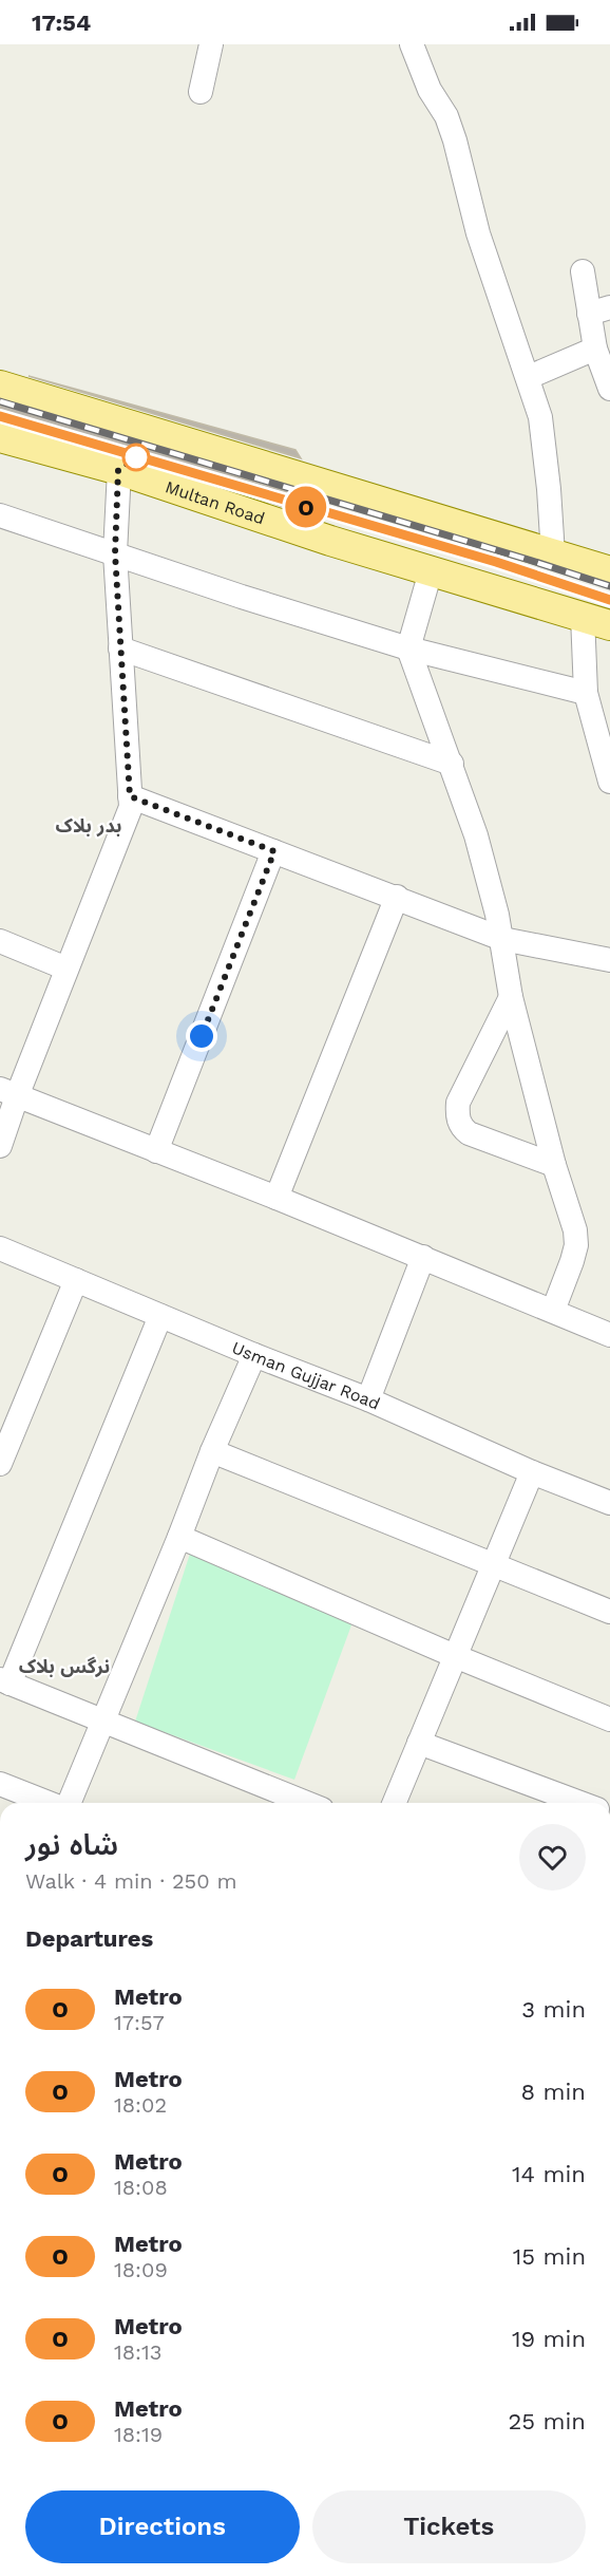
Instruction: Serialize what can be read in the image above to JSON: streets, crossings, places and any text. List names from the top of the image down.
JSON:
{
  "streets": {
    "main road": ["Multan Road"],
    "street": ["Usman Gujjar Road"]
  },
  "districts": ["بدر بلاک", "نرگس بلاک"],
  "lines": ["metro line O"],
  "page": {
    "status": "17:54",
    "on_map": "O",
    "heading": [
      ["شاہ نور", "Walk · 4 min · 250 m"],
      "Departures"
    ],
    "list": [
      {
        "mark": "O",
        "name": "Metro",
        "note": "17:57",
        "value": "3 min"
      },
      {
        "mark": "O",
        "name": "Metro",
        "note": "18:02",
        "value": "8 min"
      },
      {
        "mark": "O",
        "name": "Metro",
        "note": "18:08",
        "value": "14 min"
      },
      {
        "mark": "O",
        "name": "Metro",
        "note": "18:09",
        "value": "15 min"
      },
      {
        "mark": "O",
        "name": "Metro",
        "note": "18:13",
        "value": "19 min"
      },
      {
        "mark": "O",
        "name": "Metro",
        "note": "18:19",
        "value": "25 min"
      }
    ],
    "buttons": ["Directions", "Tickets"]
  }
}
